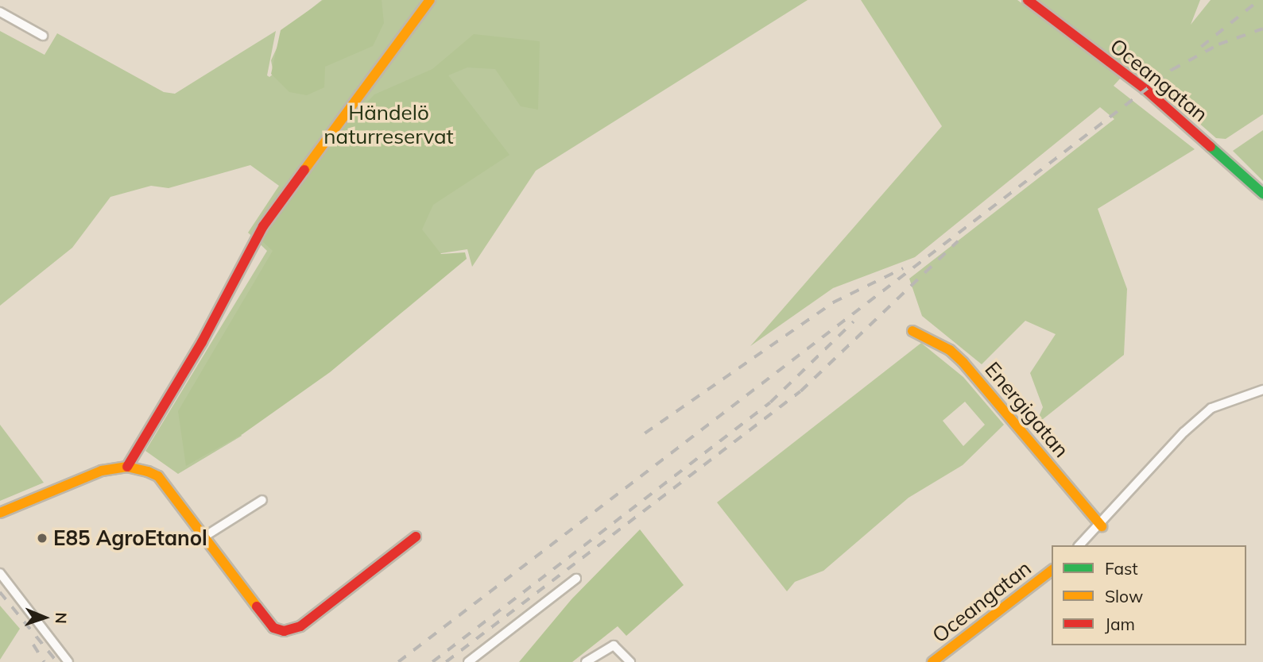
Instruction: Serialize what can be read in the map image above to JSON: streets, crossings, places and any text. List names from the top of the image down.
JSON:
{
  "streets": {
    "street": ["Oceangatan", "Energigatan"]
  },
  "parks": ["Händelö naturreservat"],
  "places": ["E85 AgroEtanol"],
  "legend": ["Fast", "Slow", "Jam"],
  "north": "right"
}
